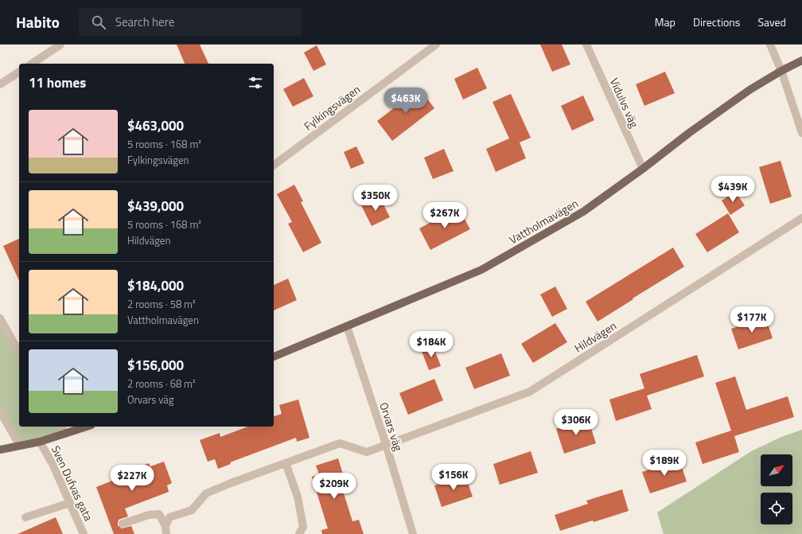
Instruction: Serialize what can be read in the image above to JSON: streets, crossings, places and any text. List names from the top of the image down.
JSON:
{
  "streets": {
    "main road": ["Vattholmavägen"],
    "street": [
      "Vidulvs väg",
      "Fylkingsvägen",
      "Hildvägen",
      "Orvars väg",
      "Sven Dufvas gata"
    ]
  },
  "crossings": [
    ["Vidulvs väg", "Vattholmavägen"],
    ["Vattholmavägen", "Orvars väg"],
    ["Hildvägen", "Orvars väg"]
  ],
  "north": "top right",
  "page": {
    "header": "Habito",
    "search": "Search here",
    "nav": ["Map", "Directions", "Saved"],
    "heading": "11 homes",
    "price": [
      "$463K",
      "$439K",
      "$350K",
      "$267K",
      "$177K",
      "$184K",
      "$306K",
      "$189K",
      "$156K",
      "$227K",
      "$209K"
    ],
    "list": [
      {
        "name": "$463,000",
        "note": "5 rooms · 168 m² · Fylkingsvägen"
      },
      {
        "name": "$439,000",
        "note": "5 rooms · 168 m² · Hildvägen"
      },
      {
        "name": "$184,000",
        "note": "2 rooms · 58 m² · Vattholmavägen"
      },
      {
        "name": "$156,000",
        "note": "2 rooms · 68 m² · Orvars väg"
      }
    ]
  }
}
